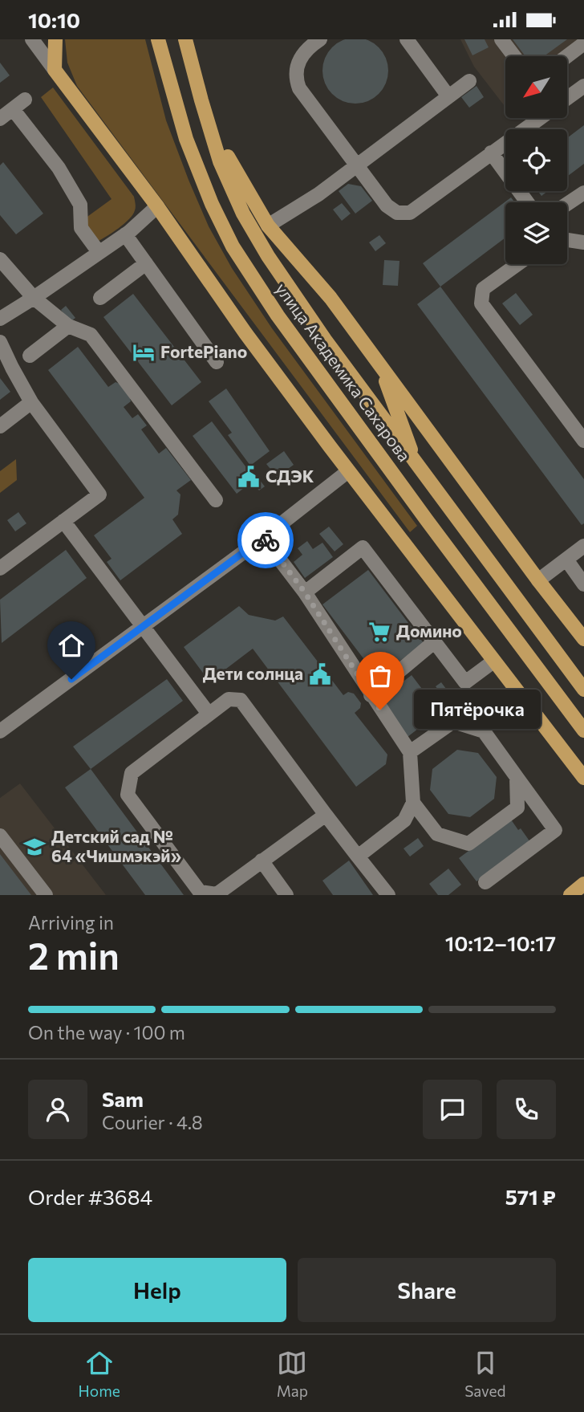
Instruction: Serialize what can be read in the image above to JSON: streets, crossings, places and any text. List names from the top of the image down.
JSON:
{
  "streets": {
    "main road": ["улица Академика Сахарова"]
  },
  "places": {
    "hotel": ["FortePiano"],
    "public building": ["СДЭК", "Дети солнца"],
    "supermarket": ["Домино"],
    "other": ["Пятёрочка"],
    "school or university": ["Детский сад № 64 «Чишмэкэй»"]
  },
  "north": "bottom left",
  "page": {
    "status": "10:10",
    "bubble": "Пятёрочка",
    "heading": ["2 min", "Arriving in", "10:12–10:17"],
    "panel": [
      "Sam",
      "Courier · 4.8",
      "Order #3684",
      "571 ₽"
    ],
    "bar": "On the way · 100 m",
    "buttons": ["Help", "Share"],
    "tabs": ["Home", "Map", "Saved"]
  }
}
